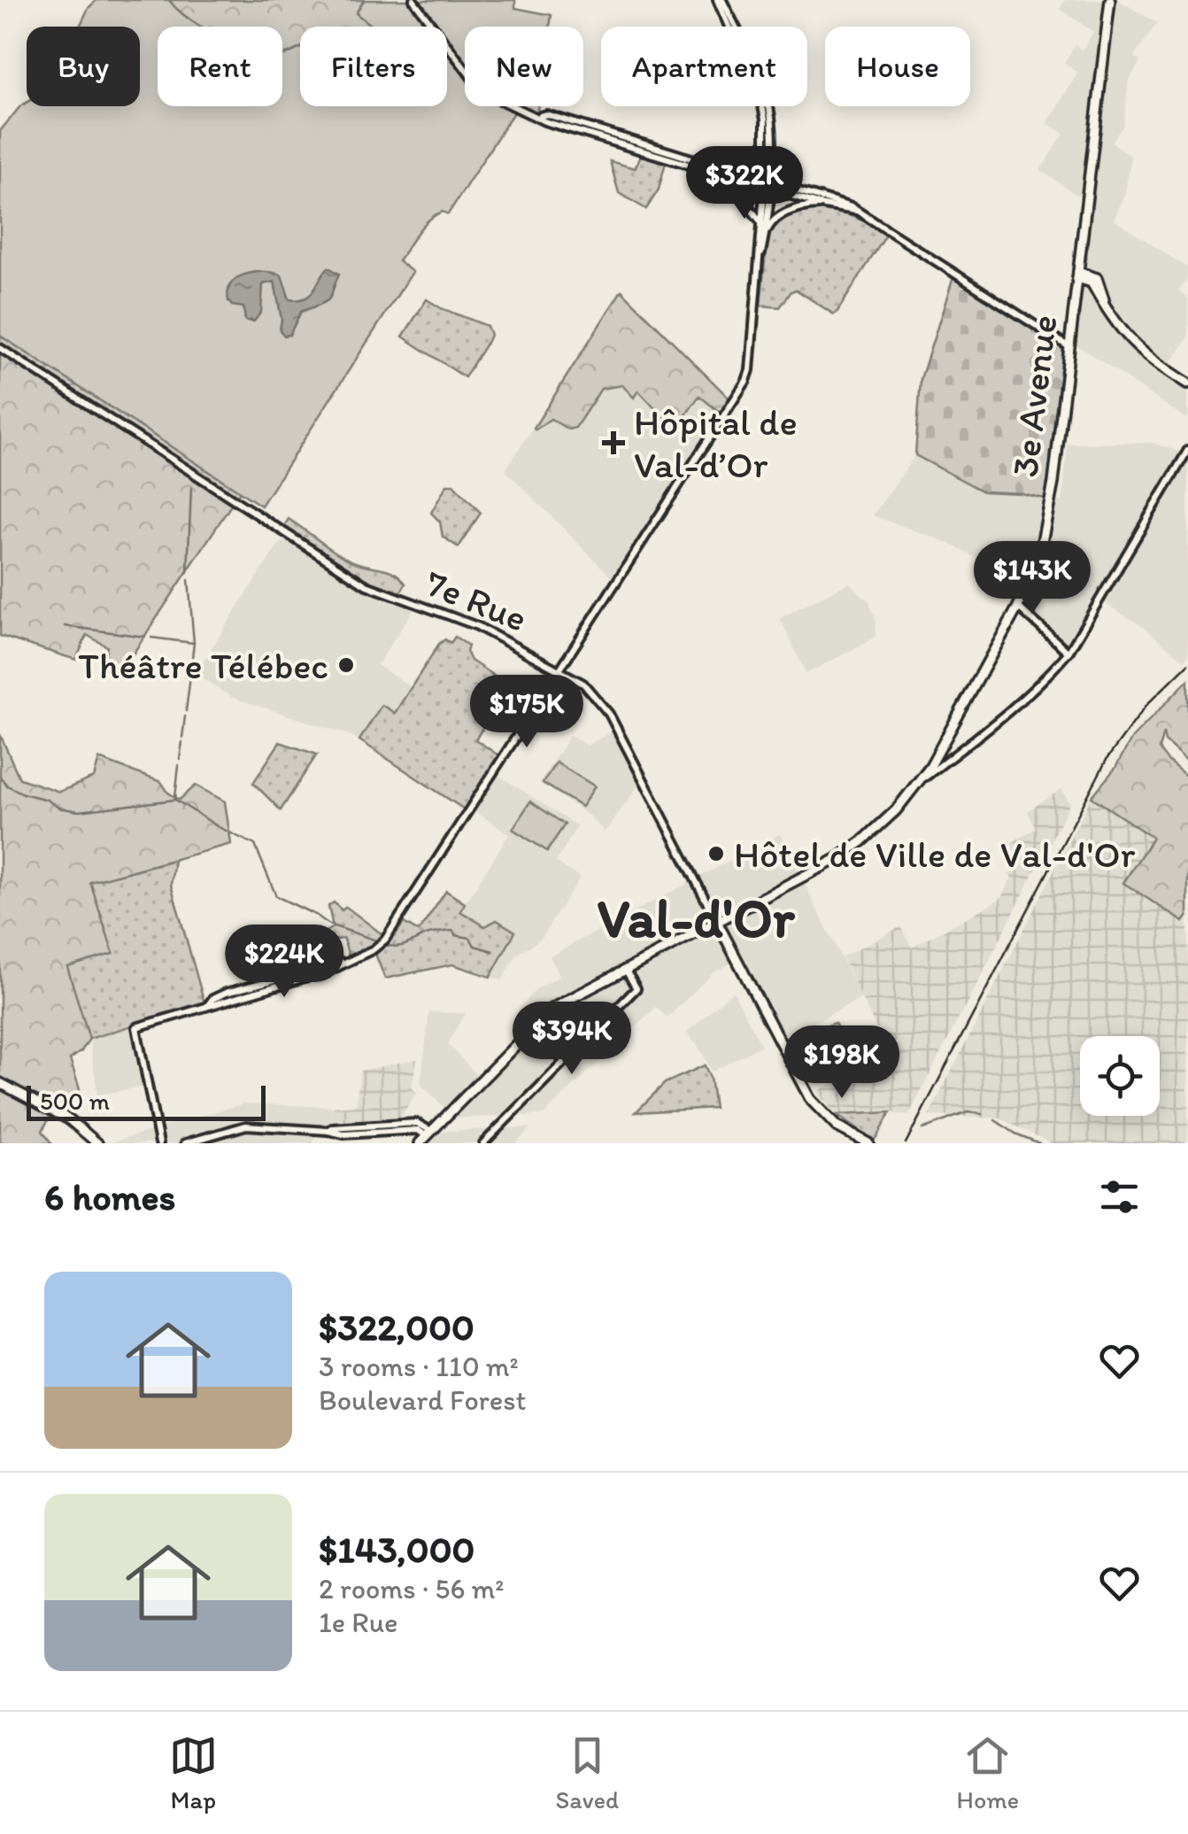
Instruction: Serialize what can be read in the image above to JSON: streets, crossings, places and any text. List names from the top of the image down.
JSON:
{
  "streets": {
    "main road": ["3e Avenue", "7e Rue"]
  },
  "crossings": [
    ["3e Avenue", "7e Rue"]
  ],
  "districts": ["Val-d'Or"],
  "places": {
    "health": ["Hôpital de Val-d’Or"],
    "other": ["Théâtre Télébec", "Hôtel de Ville de Val-d'Or"]
  },
  "scale_bar": "500 m",
  "page": {
    "chip": [
      "Buy",
      "Rent",
      "Filters",
      "New",
      "Apartment",
      "House"
    ],
    "price": [
      "$322K",
      "$143K",
      "$175K",
      "$224K",
      "$394K",
      "$198K"
    ],
    "scale": "500 m",
    "heading": "6 homes",
    "list": [
      {
        "name": "$322,000",
        "note": "3 rooms · 110 m² · Boulevard Forest"
      },
      {
        "name": "$143,000",
        "note": "2 rooms · 56 m² · 1e Rue"
      }
    ],
    "tabs": ["Map", "Saved", "Home"]
  }
}
